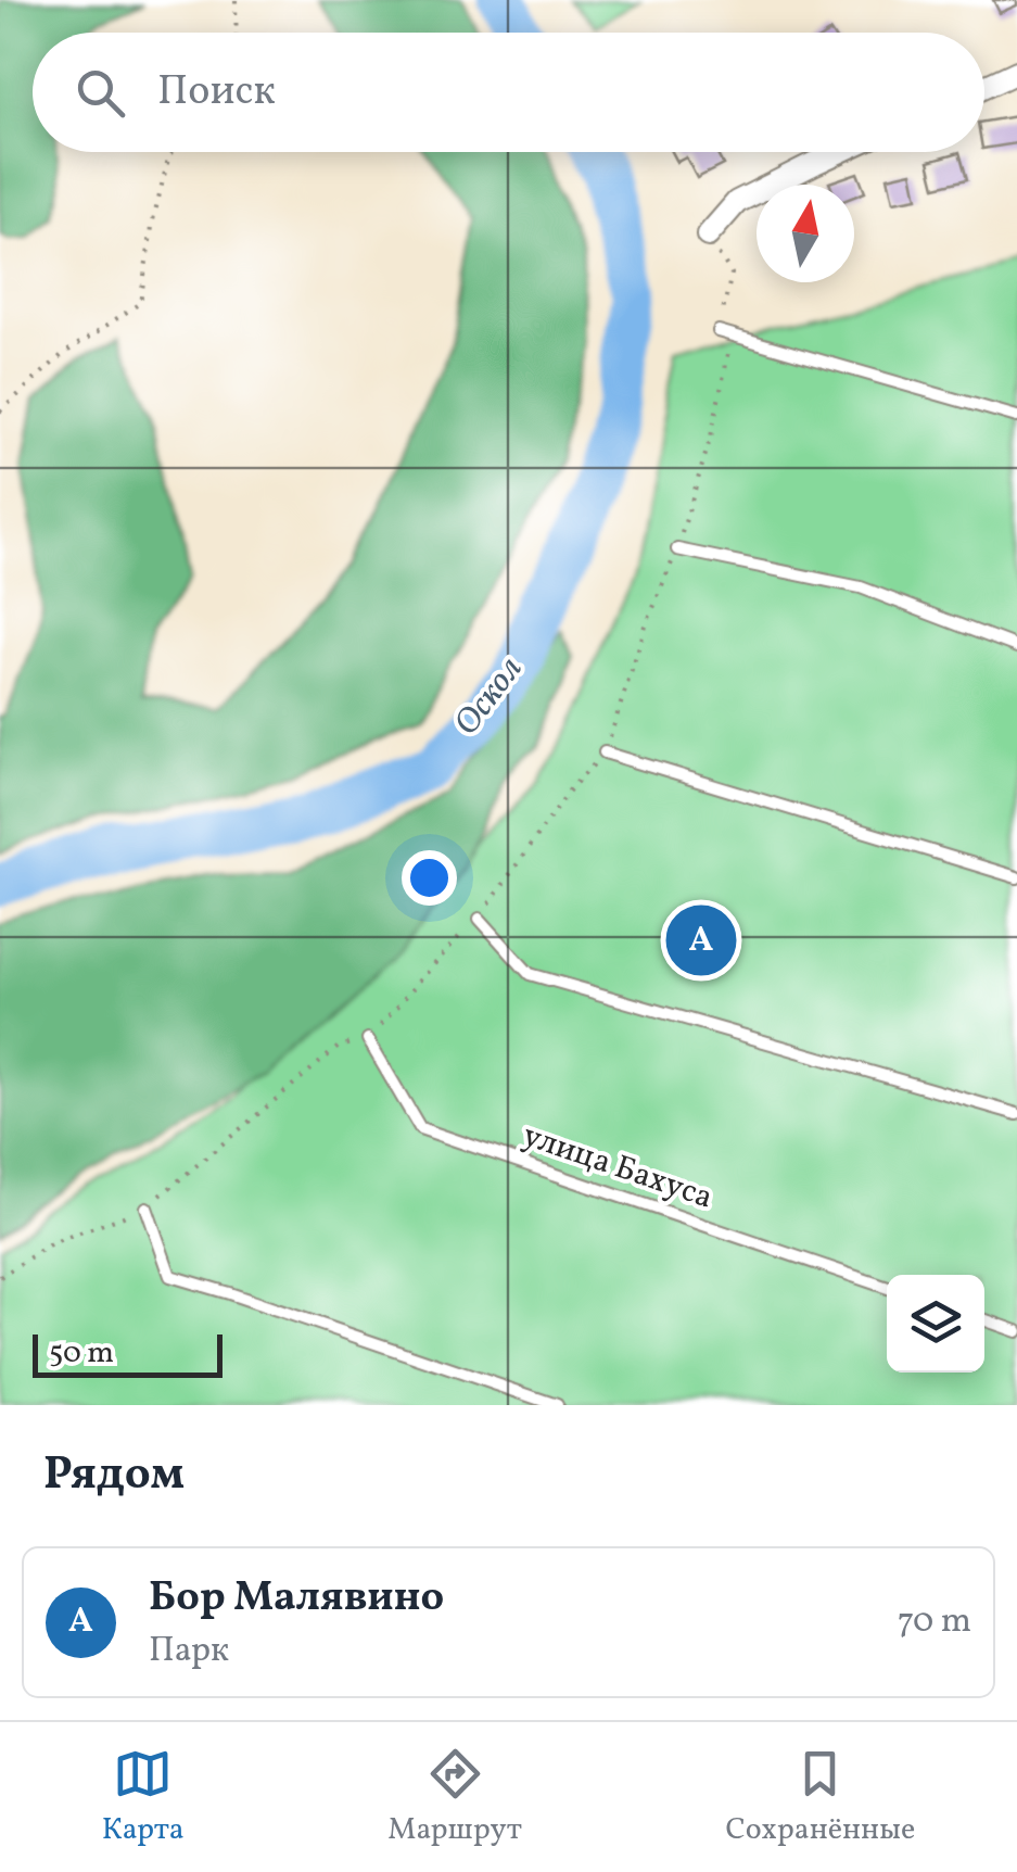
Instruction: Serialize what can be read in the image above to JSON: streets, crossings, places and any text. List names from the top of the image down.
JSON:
{
  "streets": {
    "lane": ["улица Бахуса"]
  },
  "water": ["Оскол"],
  "scale_bar": "50 m",
  "north": "top",
  "page": {
    "search": "Поиск",
    "pins": "A",
    "scale": "50 m",
    "heading": "Рядом",
    "list": [
      {
        "mark": "A",
        "name": "Бор Малявино",
        "note": "Парк",
        "value": "70 m"
      }
    ],
    "nav": ["Карта", "Маршрут", "Сохранённые"]
  }
}
